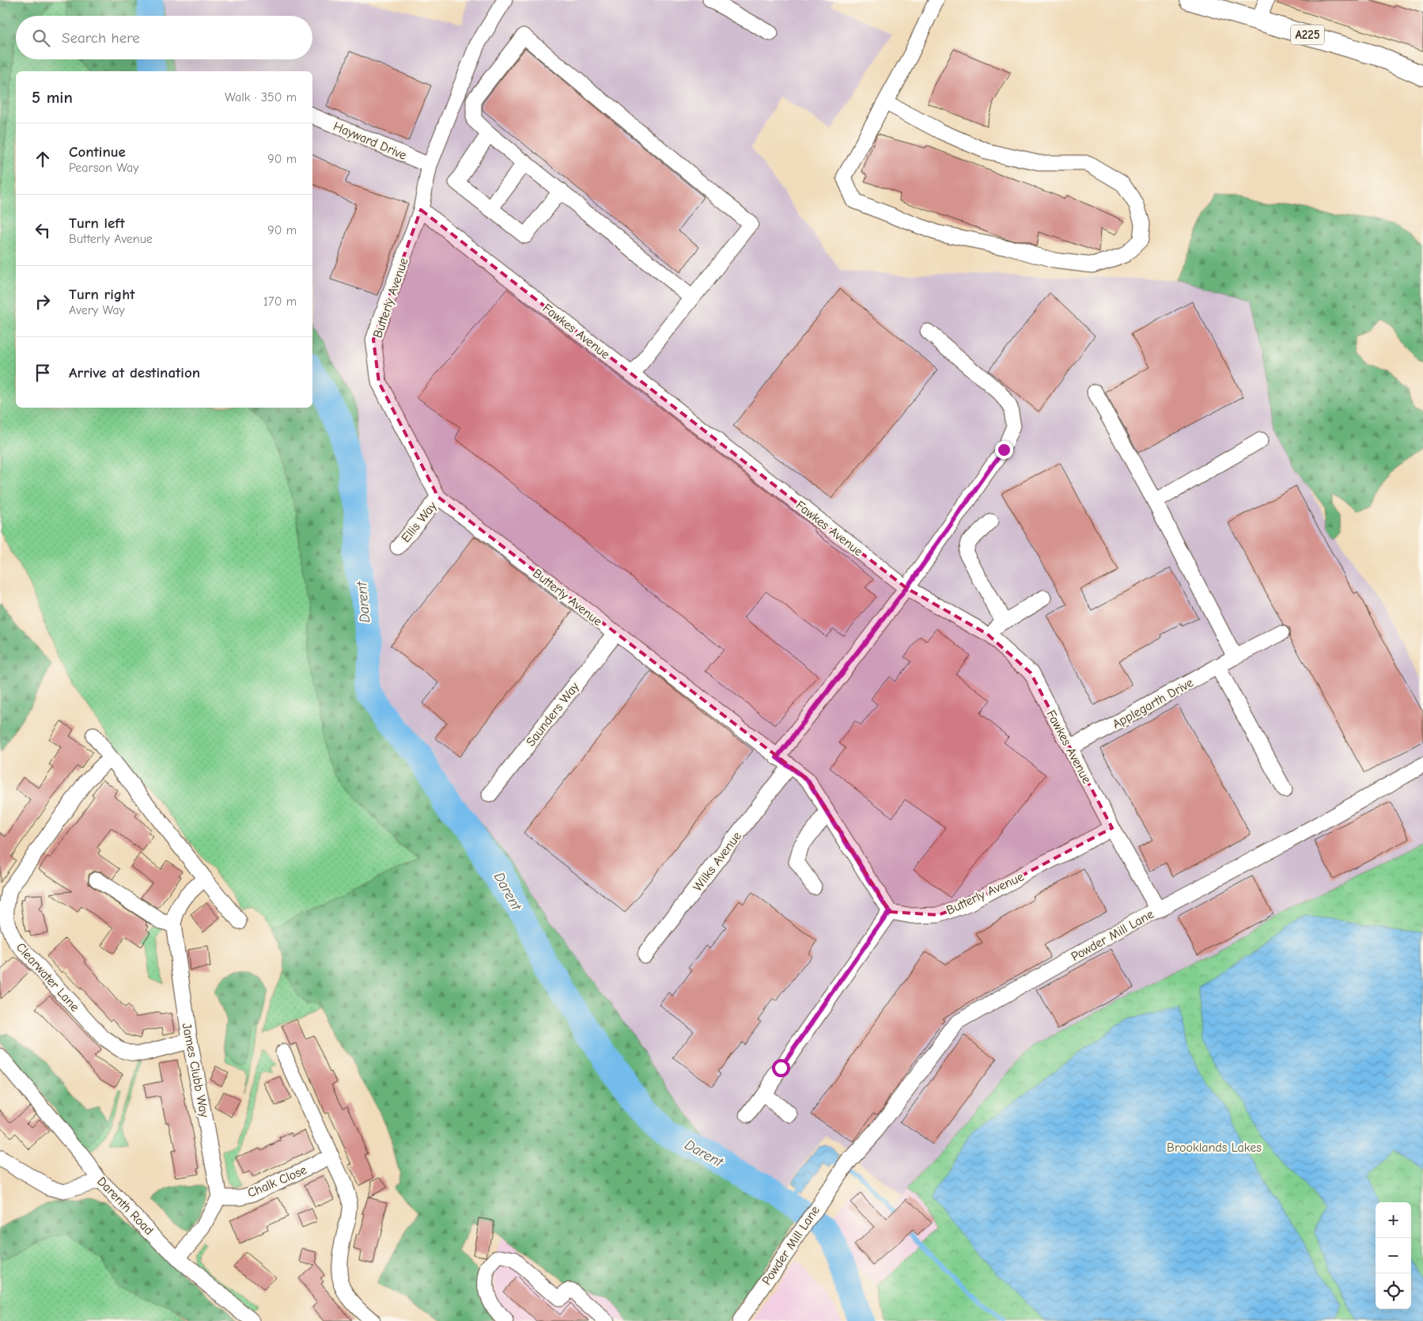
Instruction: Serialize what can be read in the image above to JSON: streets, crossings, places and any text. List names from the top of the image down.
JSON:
{
  "streets": {
    "main road": ["A225"],
    "street": [
      "Hayward Drive",
      "Butterly Avenue",
      "Fawkes Avenue",
      "Ellis Way",
      "Applegarth Drive",
      "Saunders Way",
      "Wilks Avenue",
      "Powder Mill Lane",
      "Clearwater Lane",
      "James Clubb Way",
      "Chalk Close",
      "Darenth Road"
    ]
  },
  "crossings": [
    ["Hayward Drive", "Butterly Avenue"],
    ["Butterly Avenue", "Fawkes Avenue"],
    ["Butterly Avenue", "Ellis Way"],
    ["Butterly Avenue", "Saunders Way"],
    ["Butterly Avenue", "Wilks Avenue"],
    ["Fawkes Avenue", "Applegarth Drive"],
    ["Fawkes Avenue", "Powder Mill Lane"],
    ["Clearwater Lane", "James Clubb Way"],
    ["James Clubb Way", "Chalk Close"]
  ],
  "water": ["Darent"],
  "parks": ["Brooklands Lakes"],
  "page": {
    "search": "Search here",
    "heading": ["5 min", "Walk · 350 m"],
    "list": [
      ["Continue", "Pearson Way", "90 m"],
      ["Turn left", "Butterly Avenue", "90 m"],
      ["Turn right", "Avery Way", "170 m"],
      "Arrive at destination"
    ],
    "map_buttons": ["+", "−"]
  }
}
